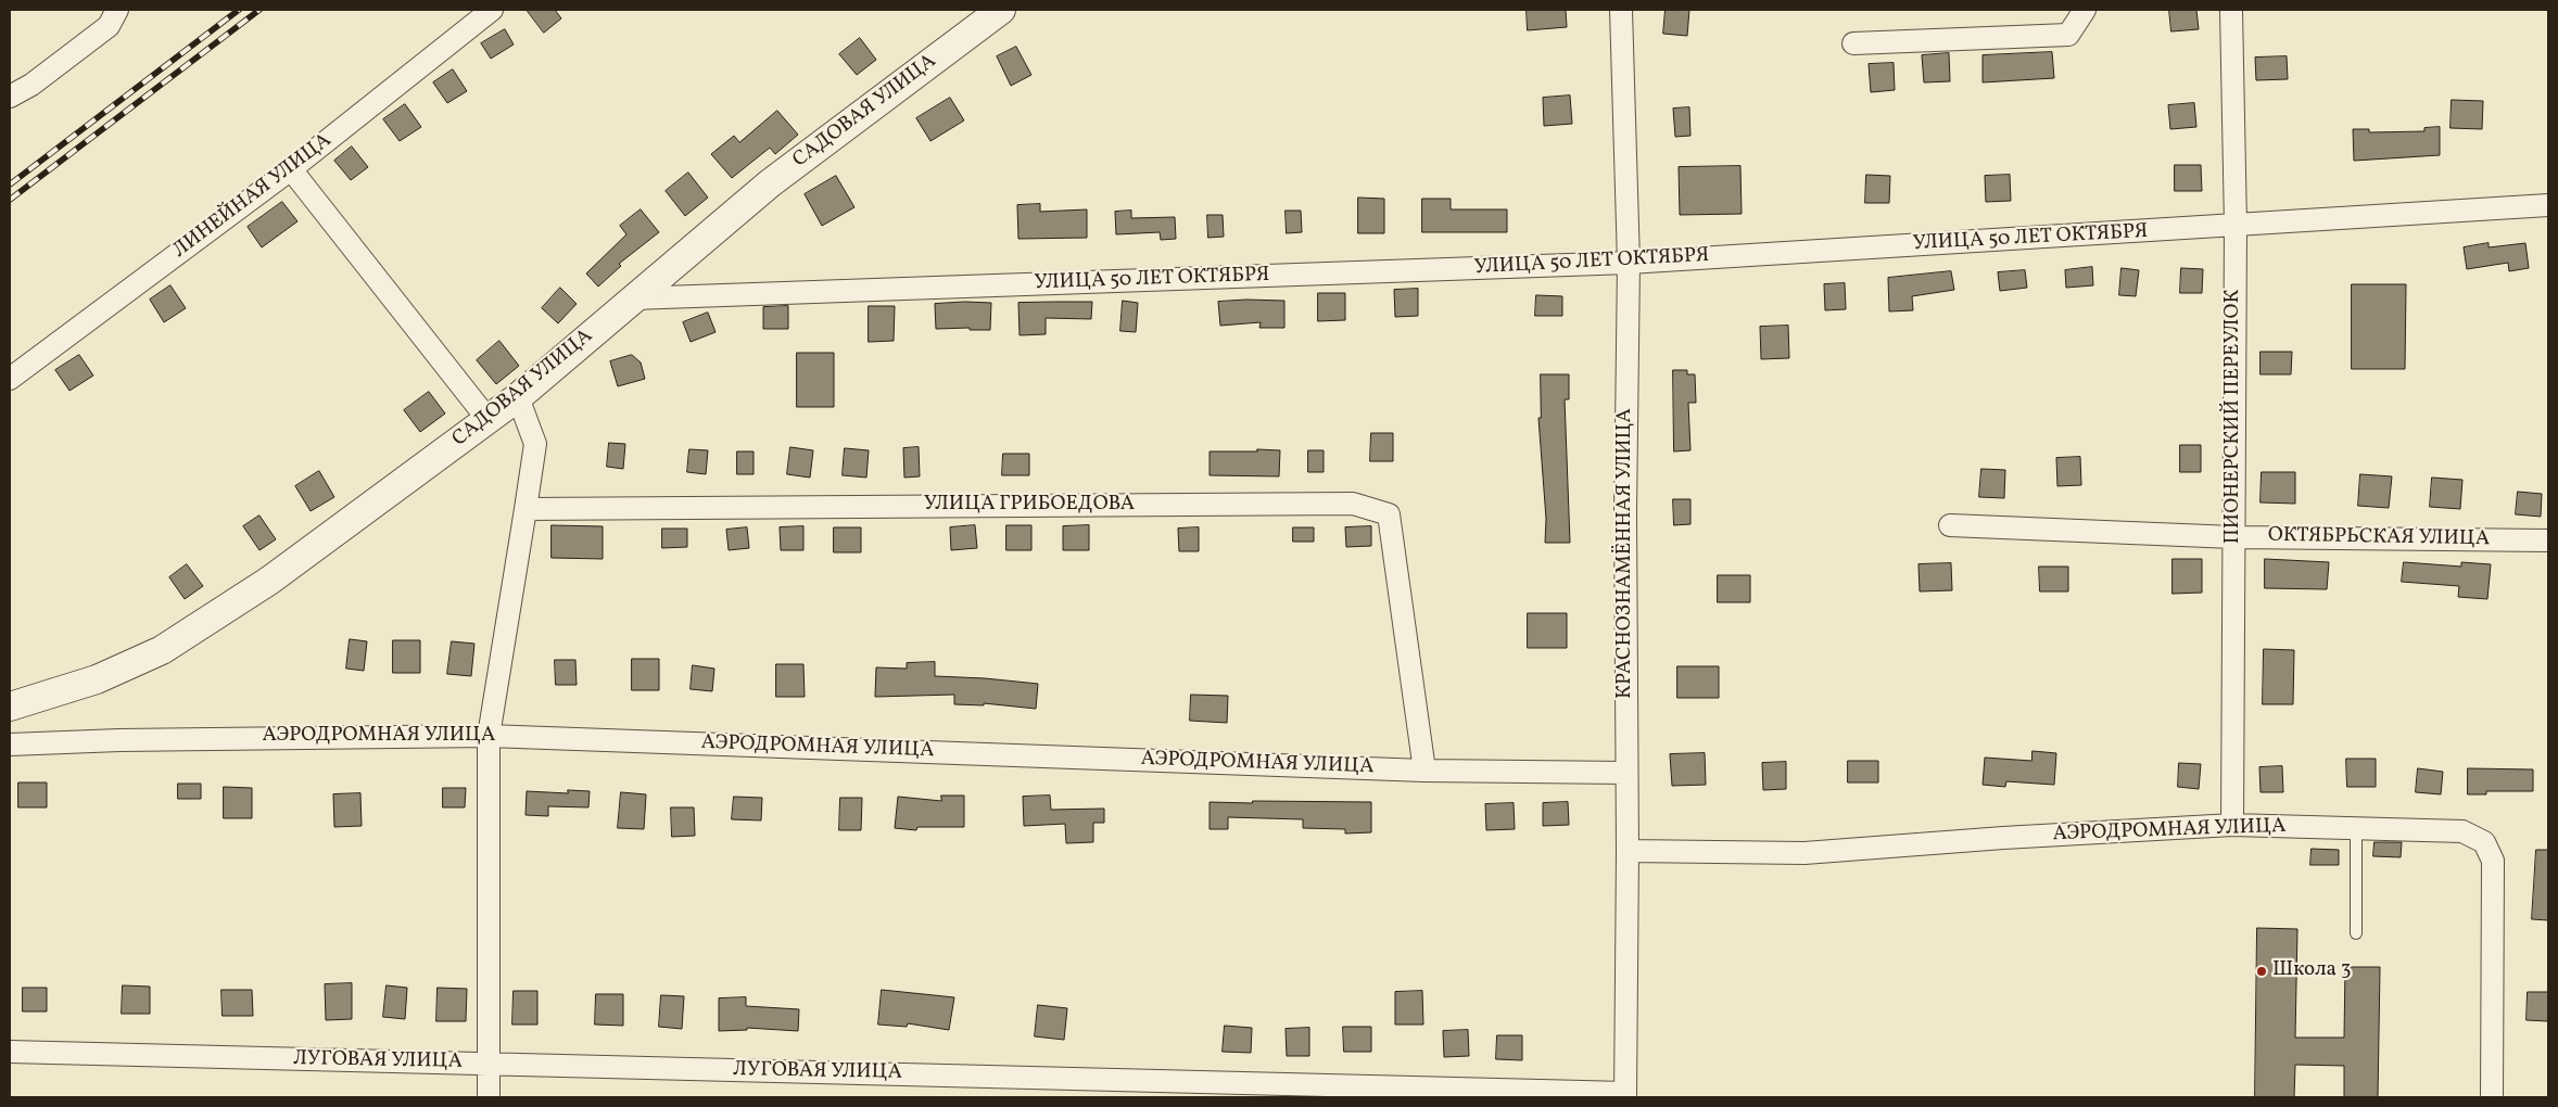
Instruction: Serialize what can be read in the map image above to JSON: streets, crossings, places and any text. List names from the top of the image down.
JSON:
{
  "streets": {
    "street": [
      "САДОВАЯ УЛИЦА",
      "ЛИНЕЙНАЯ УЛИЦА",
      "УЛИЦА 50 ЛЕТ ОКТЯБРЯ",
      "ПИОНЕРСКИЙ ПЕРЕУЛОК",
      "УЛИЦА ГРИБОЕДОВА",
      "ОКТЯБРЬСКАЯ УЛИЦА",
      "КРАСНОЗНАМЁННАЯ УЛИЦА",
      "АЭРОДРОМНАЯ УЛИЦА",
      "ЛУГОВАЯ УЛИЦА"
    ]
  },
  "crossings": [
    ["САДОВАЯ УЛИЦА", "УЛИЦА 50 ЛЕТ ОКТЯБРЯ"],
    ["УЛИЦА 50 ЛЕТ ОКТЯБРЯ", "ПИОНЕРСКИЙ ПЕРЕУЛОК"],
    ["УЛИЦА 50 ЛЕТ ОКТЯБРЯ", "КРАСНОЗНАМЁННАЯ УЛИЦА"],
    ["ПИОНЕРСКИЙ ПЕРЕУЛОК", "ОКТЯБРЬСКАЯ УЛИЦА"],
    ["ПИОНЕРСКИЙ ПЕРЕУЛОК", "АЭРОДРОМНАЯ УЛИЦА"],
    ["УЛИЦА ГРИБОЕДОВА", "АЭРОДРОМНАЯ УЛИЦА"],
    ["КРАСНОЗНАМЁННАЯ УЛИЦА", "АЭРОДРОМНАЯ УЛИЦА"],
    ["КРАСНОЗНАМЁННАЯ УЛИЦА", "ЛУГОВАЯ УЛИЦА"]
  ],
  "places": ["Школа 3"]
}
